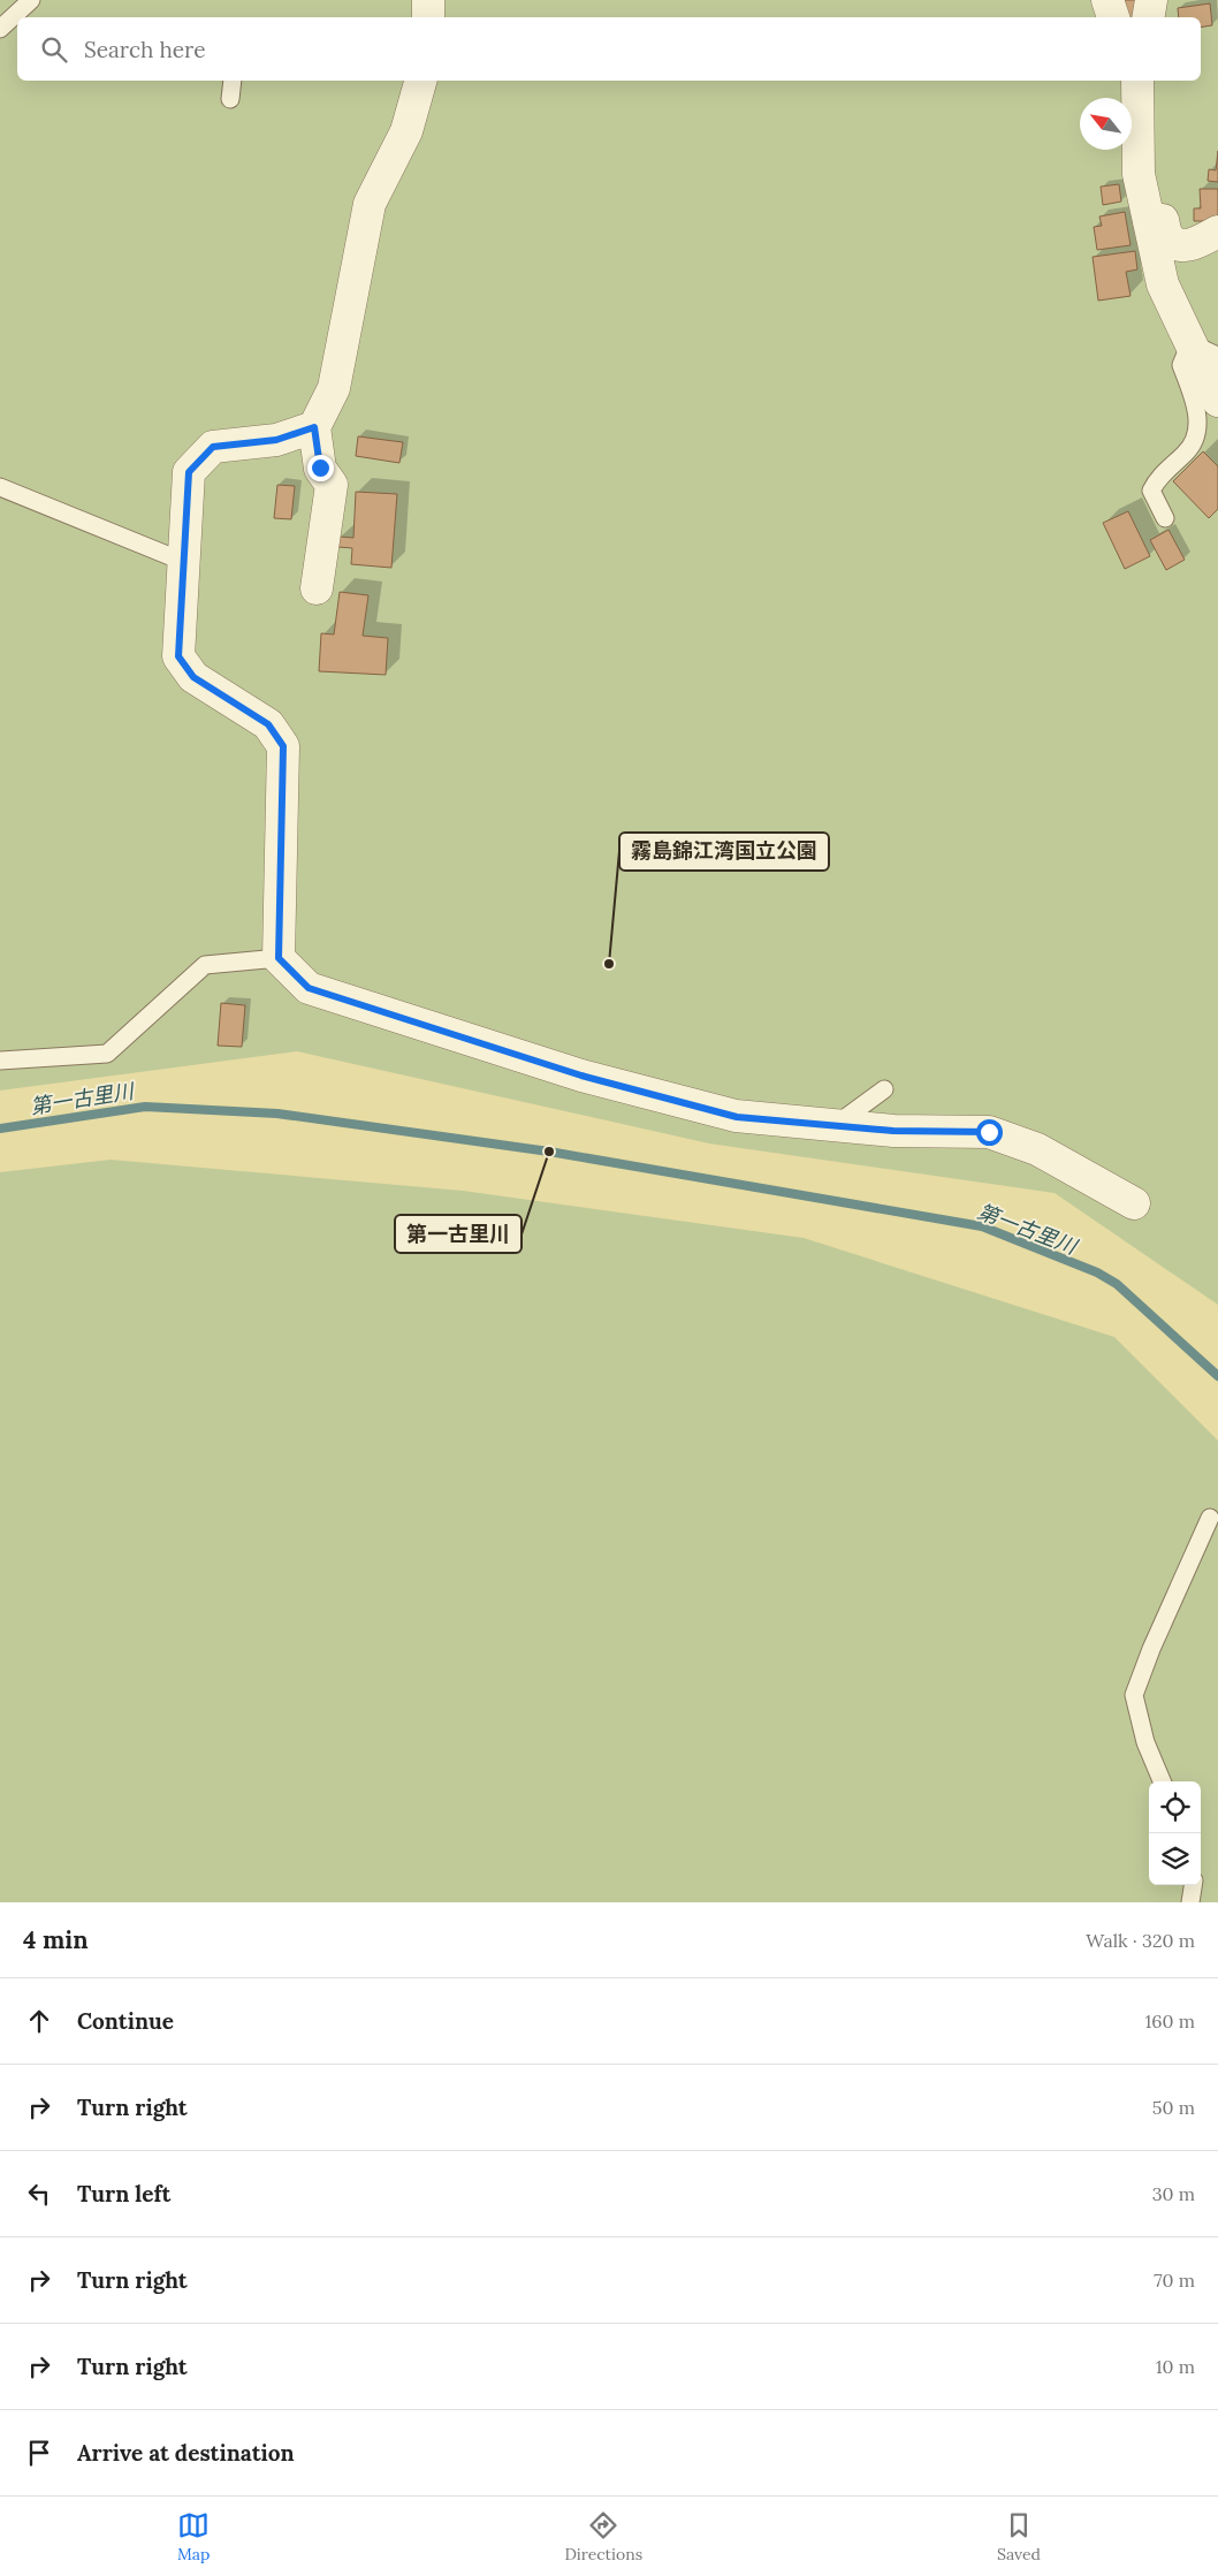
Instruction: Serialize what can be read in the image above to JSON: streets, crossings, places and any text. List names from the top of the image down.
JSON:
{
  "water": ["第一古里川"],
  "places": ["霧島錦江湾国立公園", "第一古里川"],
  "north": "top left",
  "page": {
    "search": "Search here",
    "heading": ["4 min", "Walk · 320 m"],
    "list": [
      ["Continue", "160 m"],
      ["Turn right", "50 m"],
      ["Turn left", "30 m"],
      ["Turn right", "70 m"],
      ["Turn right", "10 m"],
      "Arrive at destination"
    ],
    "nav": ["Map", "Directions", "Saved"]
  }
}
